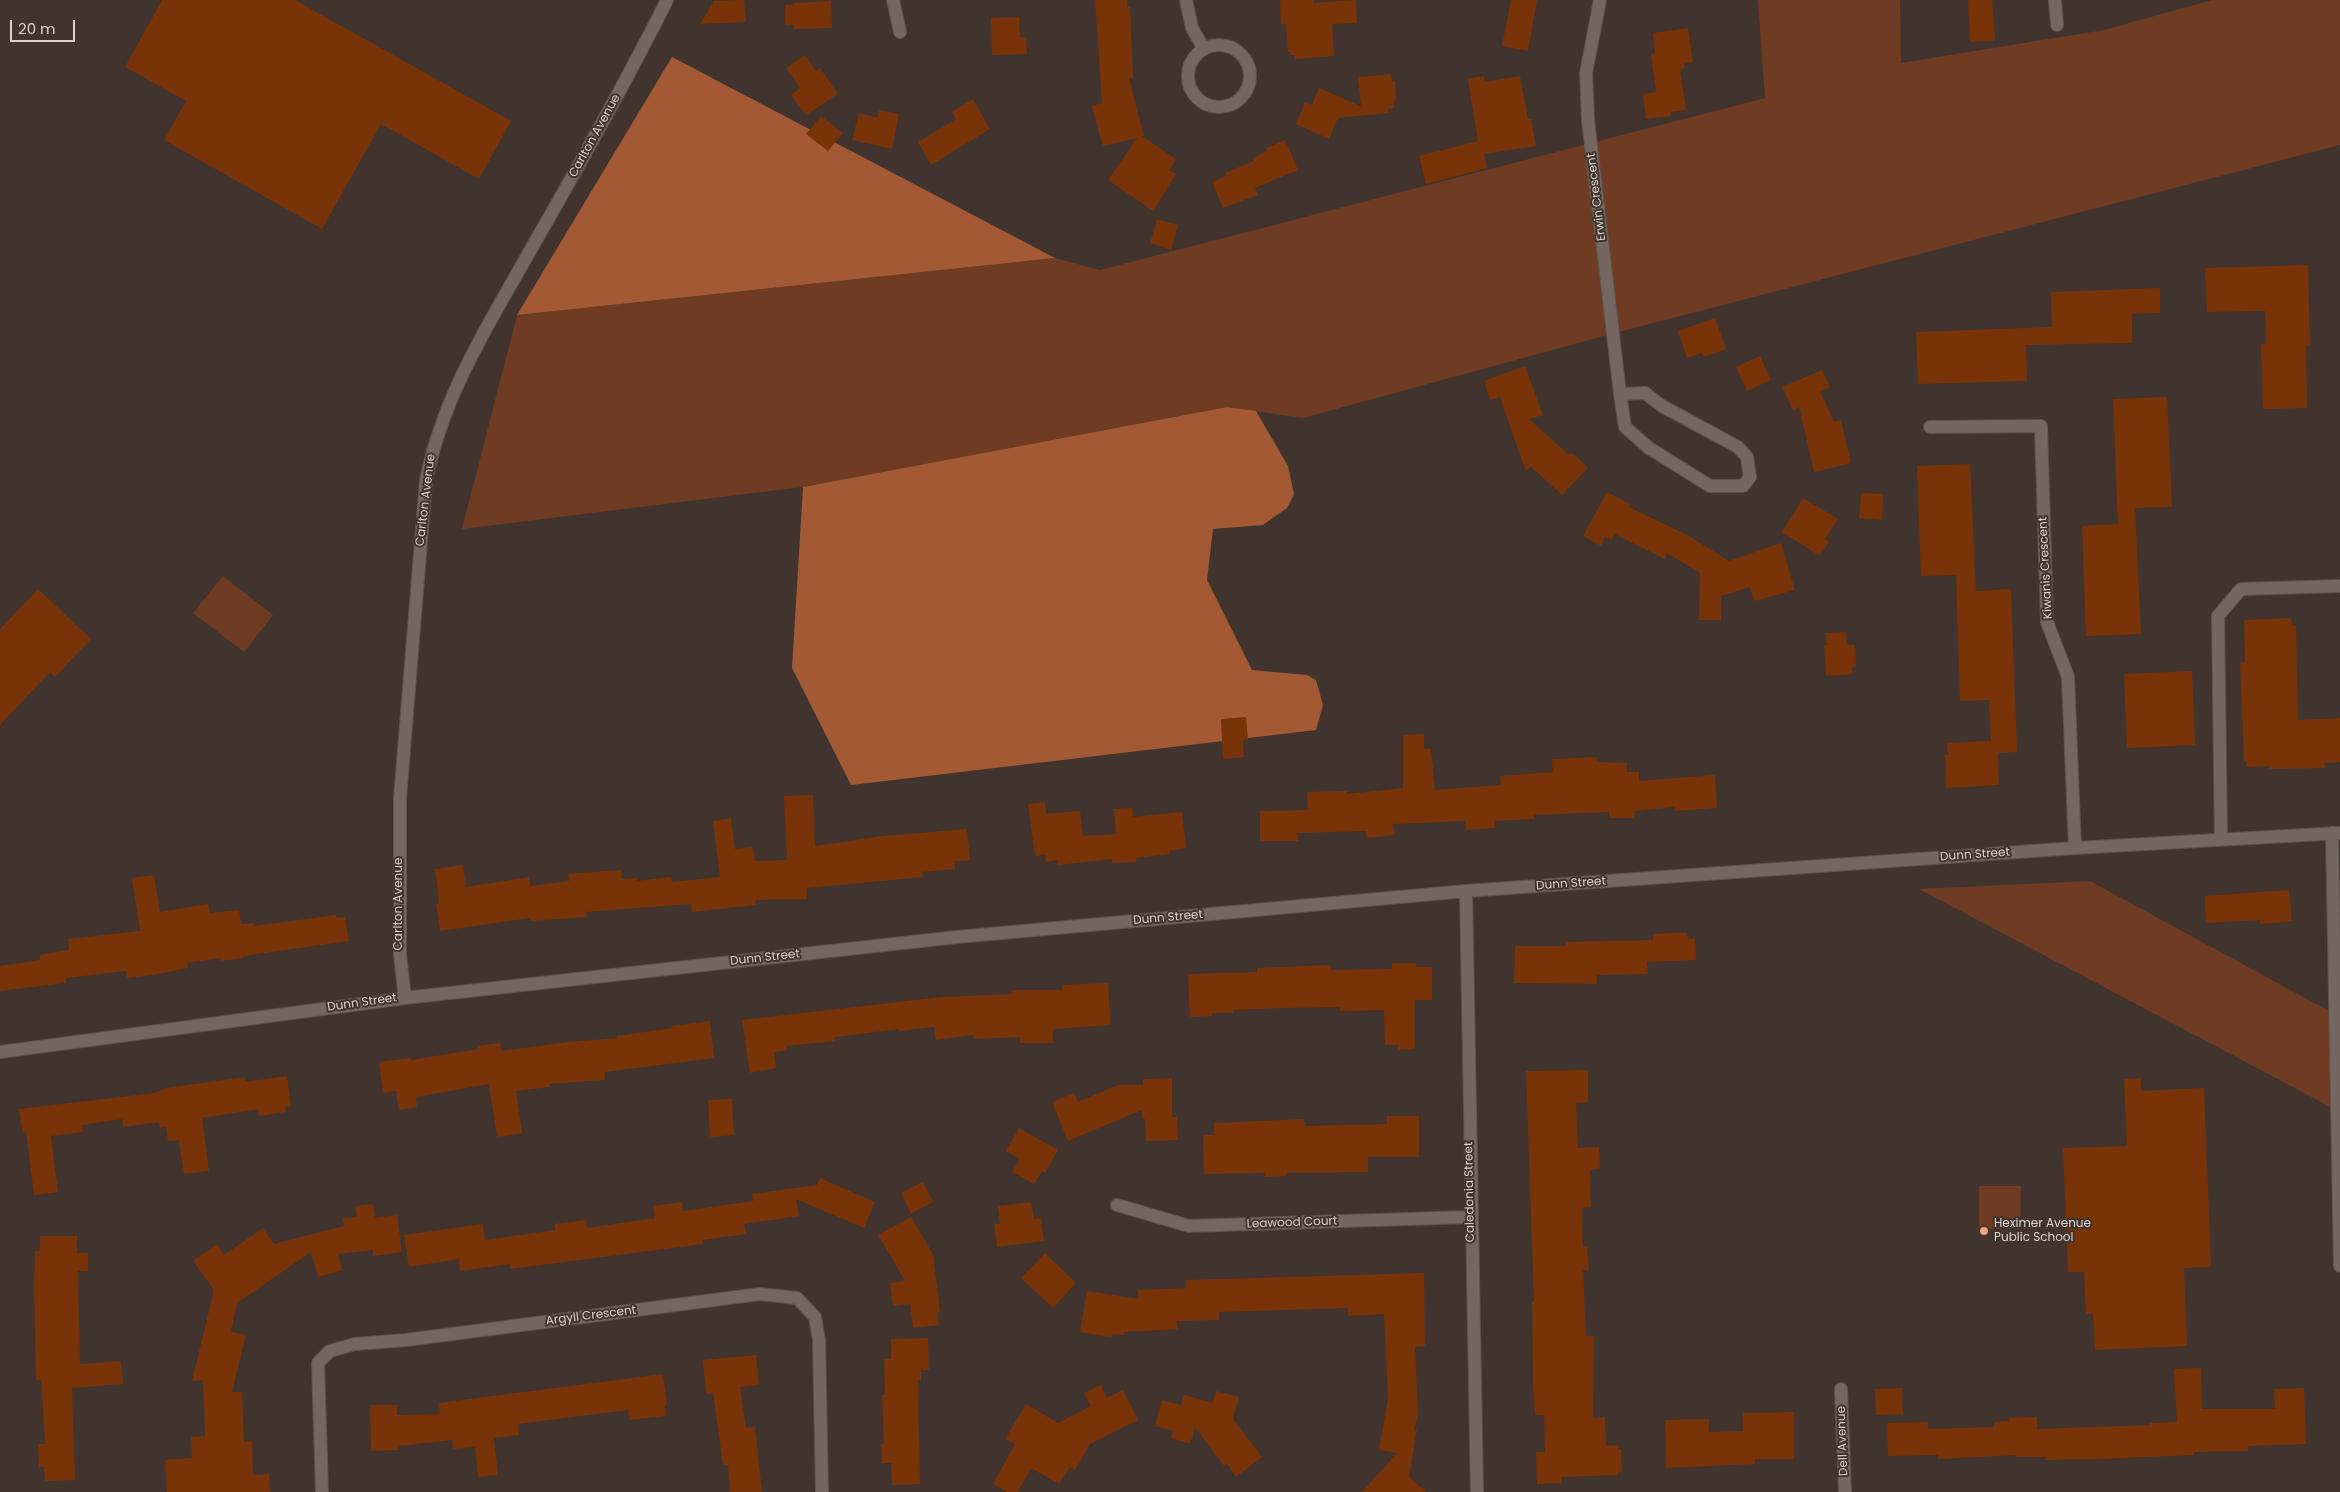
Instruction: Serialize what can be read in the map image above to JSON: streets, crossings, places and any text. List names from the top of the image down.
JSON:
{
  "streets": {
    "street": [
      "Carlton Avenue",
      "Erwin Crescent",
      "Kiwanis Crescent",
      "Dunn Street",
      "Caledonia Street",
      "Leawood Court",
      "Argyll Crescent",
      "Dell Avenue"
    ]
  },
  "crossings": [
    ["Carlton Avenue", "Dunn Street"],
    ["Kiwanis Crescent", "Dunn Street"],
    ["Dunn Street", "Caledonia Street"],
    ["Caledonia Street", "Leawood Court"]
  ],
  "places": ["Heximer Avenue Public School"],
  "scale_bar": "20 m"
}
